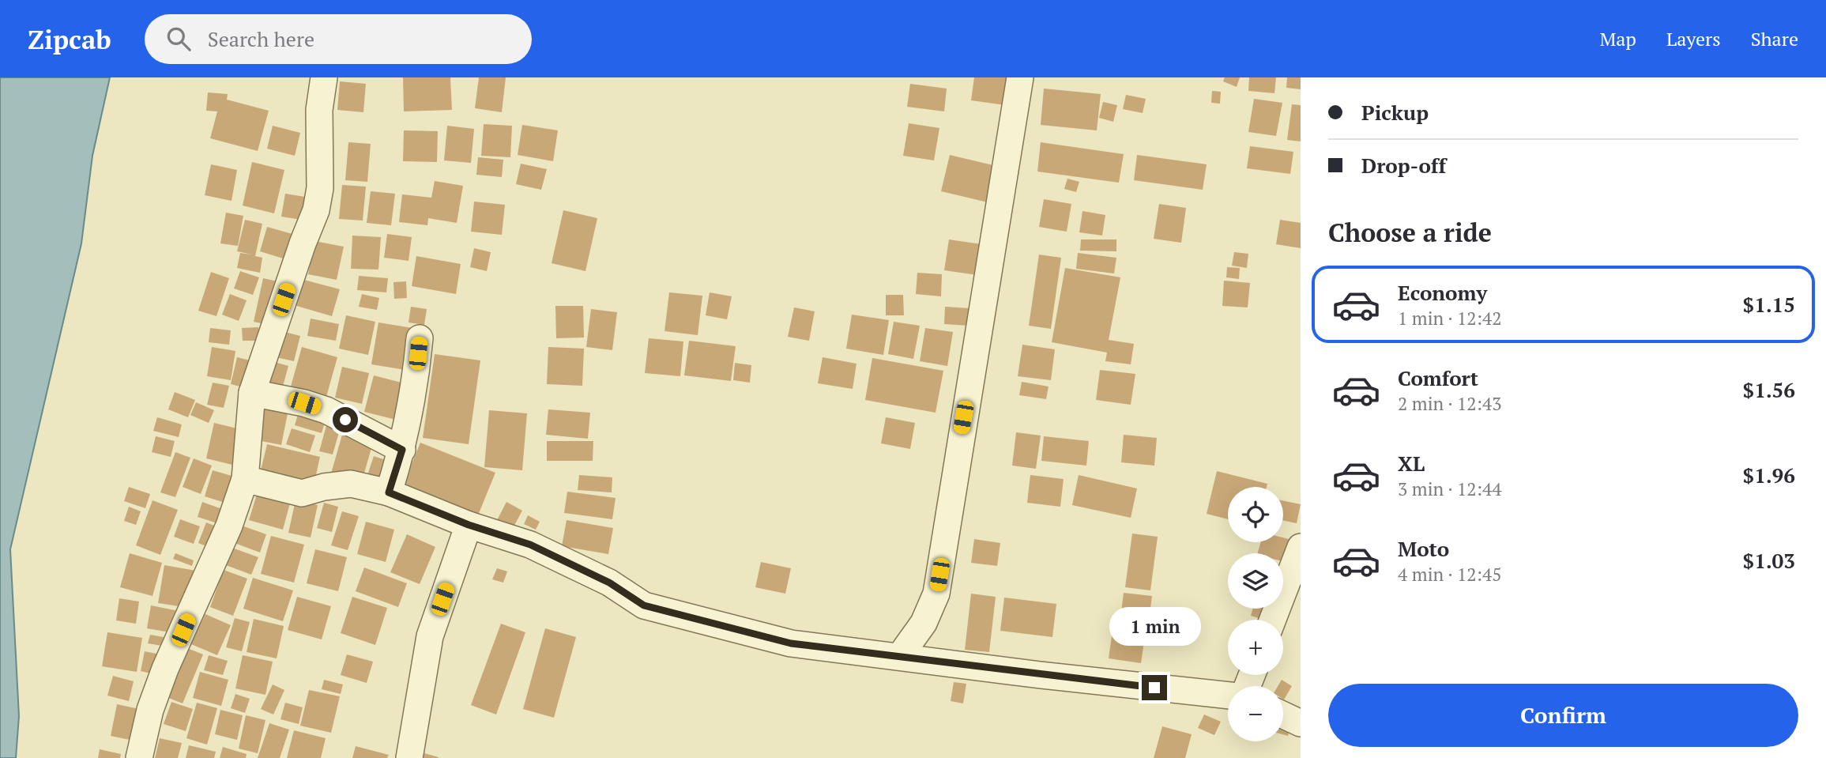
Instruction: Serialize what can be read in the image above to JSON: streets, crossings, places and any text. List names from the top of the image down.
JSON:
{
  "page": {
    "header": "Zipcab",
    "search": "Search here",
    "nav": ["Map", "Layers", "Share"],
    "banner": ["Pickup", "Drop-off"],
    "heading": "Choose a ride",
    "list": [
      {
        "name": "Economy",
        "note": "1 min · 12:42",
        "value": "$1.15"
      },
      {
        "name": "Comfort",
        "note": "2 min · 12:43",
        "value": "$1.56"
      },
      {
        "name": "XL",
        "note": "3 min · 12:44",
        "value": "$1.96"
      },
      {
        "name": "Moto",
        "note": "4 min · 12:45",
        "value": "$1.03"
      }
    ],
    "map_buttons": ["+", "−"],
    "bubble": "1 min",
    "buttons": "Confirm"
  }
}
